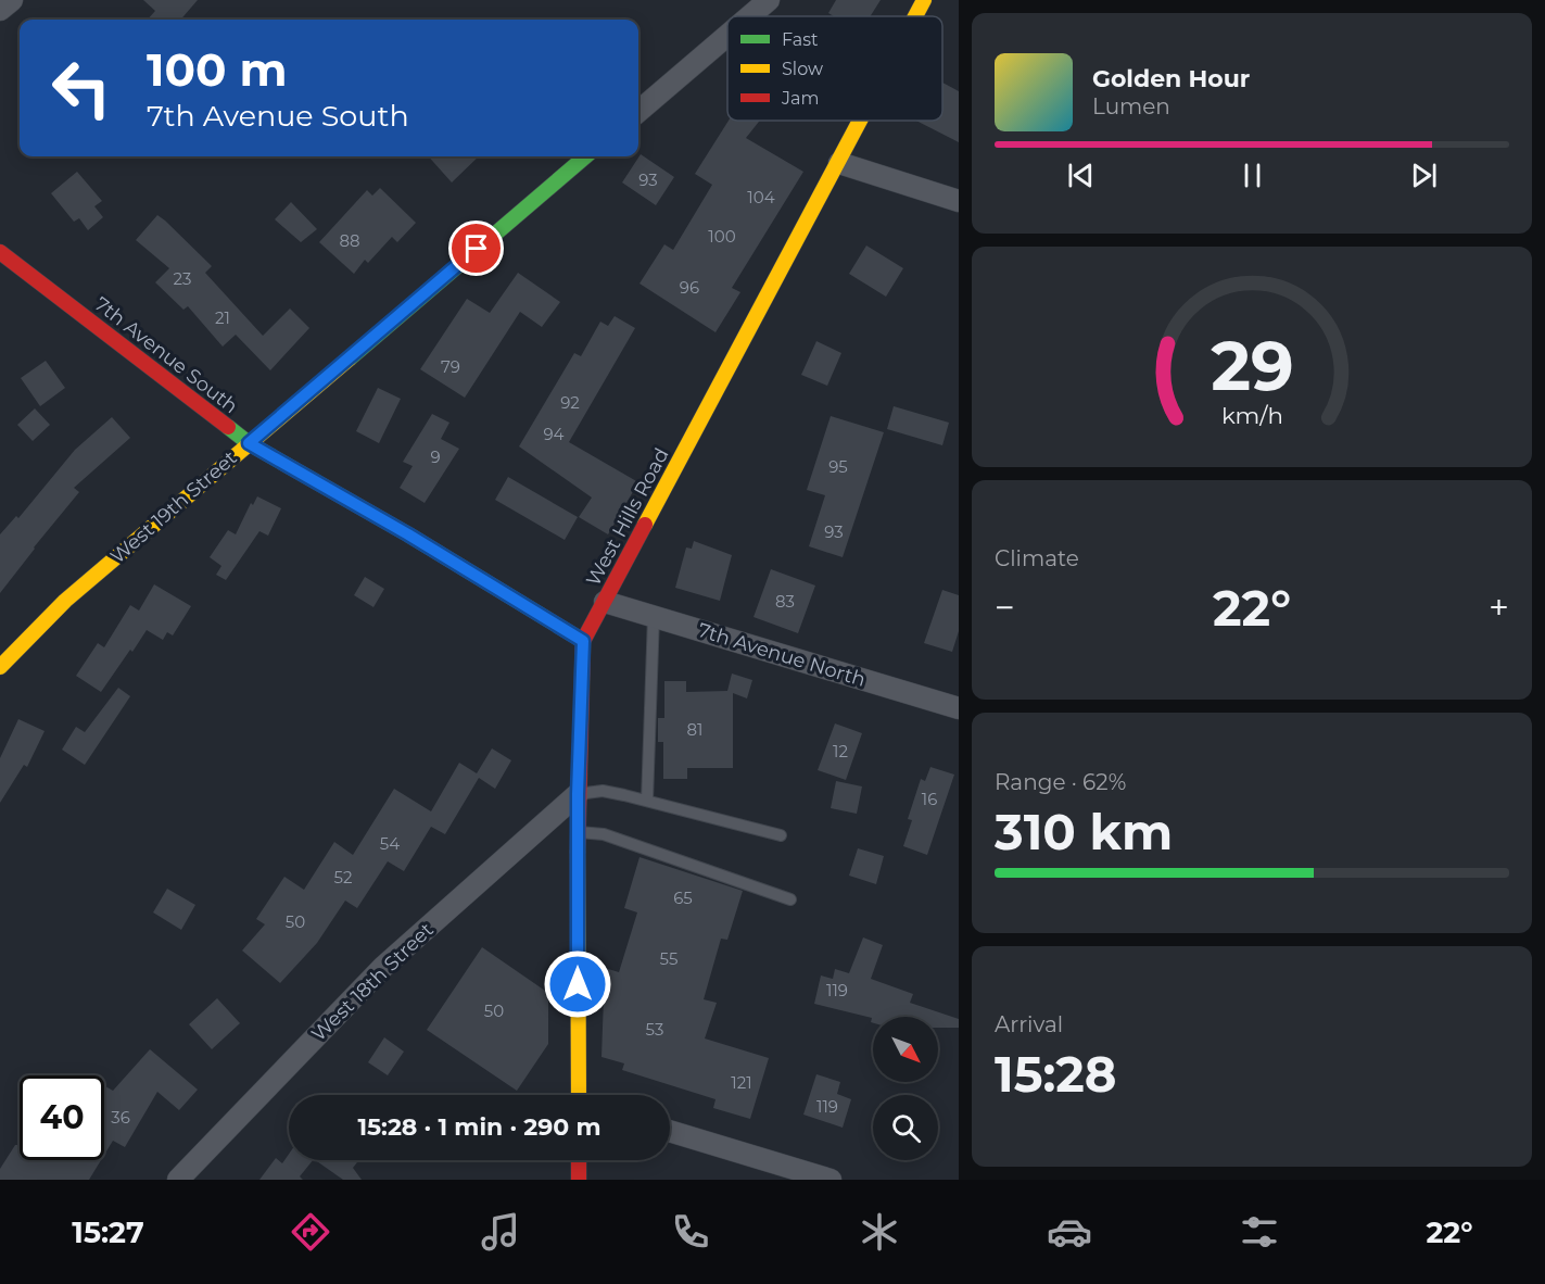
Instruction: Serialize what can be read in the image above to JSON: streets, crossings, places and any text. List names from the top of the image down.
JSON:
{
  "streets": {
    "street": [
      "7th Avenue South",
      "West 19th Street",
      "West Hills Road",
      "7th Avenue North",
      "West 18th Street"
    ]
  },
  "crossings": [
    ["7th Avenue South", "West 19th Street"],
    ["7th Avenue South", "West Hills Road"],
    ["West Hills Road", "7th Avenue North"],
    ["West Hills Road", "West 18th Street"]
  ],
  "house_numbers": [
    "93",
    "104",
    "100",
    "88",
    "23",
    "96",
    "21",
    "79",
    "92",
    "94",
    "9",
    "95",
    "93",
    "83",
    "81",
    "12",
    "16",
    "54",
    "52",
    "65",
    "50",
    "55",
    "119",
    "50",
    "53",
    "121",
    "119",
    "36"
  ],
  "legend": ["Fast", "Slow", "Jam"],
  "north": "bottom right",
  "page": {
    "turn": ["100 m", "7th Avenue South"],
    "song": ["Golden Hour", "Lumen"],
    "tile": [
      "Climate",
      ["Range · 62%", "310 km"],
      ["Arrival", "15:28"]
    ],
    "heat": ["−", "22°", "+"],
    "limit": "40",
    "trip": "15:28 · 1 min · 290 m",
    "tabs": ["15:27", "22°"],
    "gauge": ["29", "km/h"]
  }
}
